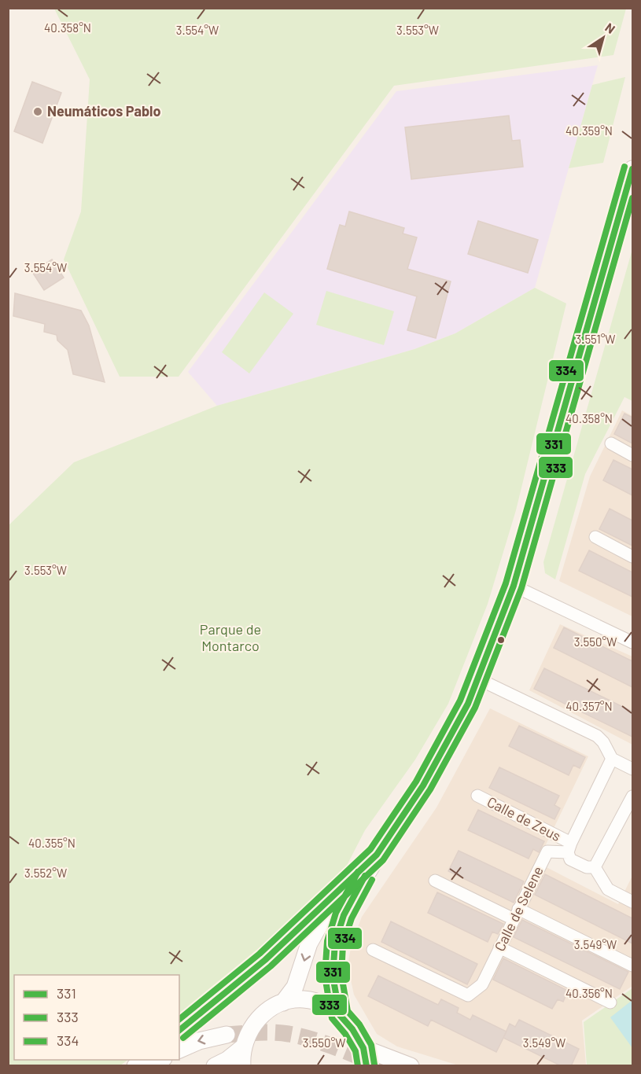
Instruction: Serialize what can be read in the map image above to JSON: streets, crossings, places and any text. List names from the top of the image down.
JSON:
{
  "streets": {
    "street": ["Calle de Zeus", "Calle de Selene"]
  },
  "crossings": [
    ["Calle de Zeus", "Calle de Selene"]
  ],
  "parks": ["Parque de Montarco"],
  "places": ["Neumáticos Pablo"],
  "lines": ["transit line 334", "transit line 331", "transit line 333"],
  "legend": ["331", "333", "334"],
  "north": "top right",
  "coordinates": [
    "40.358°N",
    "3.554°W",
    "3.553°W",
    "40.359°N",
    "3.551°W",
    "3.550°W",
    "40.357°N",
    "40.355°N",
    "3.552°W",
    "3.549°W",
    "40.356°N"
  ]
}
